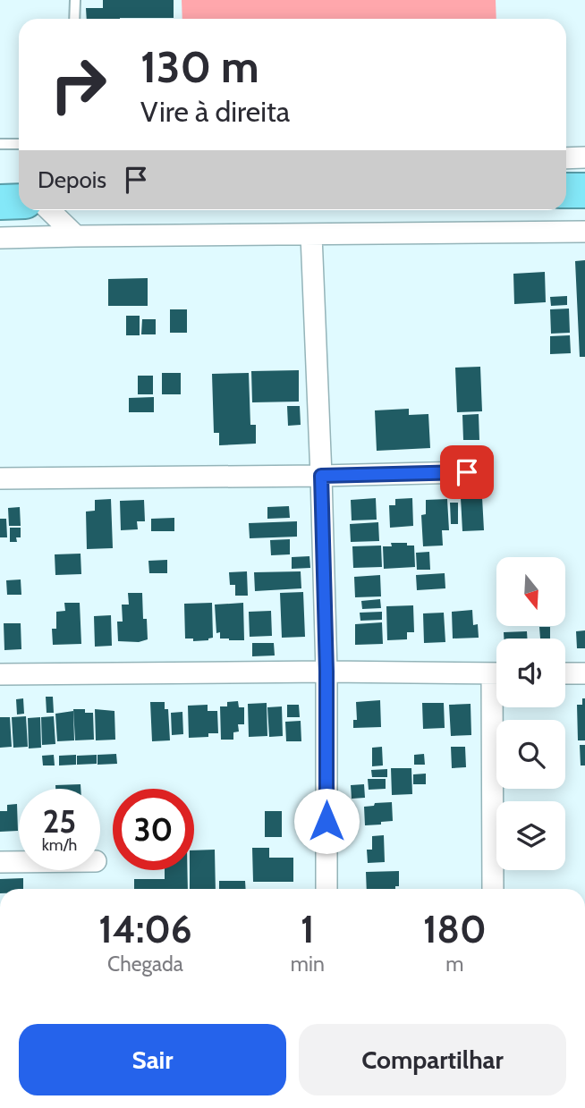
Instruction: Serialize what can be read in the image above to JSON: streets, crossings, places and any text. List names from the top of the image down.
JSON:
{
  "north": "bottom",
  "page": {
    "turn": ["130 m", "Vire à direita"],
    "then": "Depois",
    "speed": "25 km/h",
    "limit": "30",
    "eta": [
      "14:06",
      "Chegada",
      "1",
      "min",
      "180",
      "m"
    ],
    "buttons": ["Sair", "Compartilhar"]
  }
}
